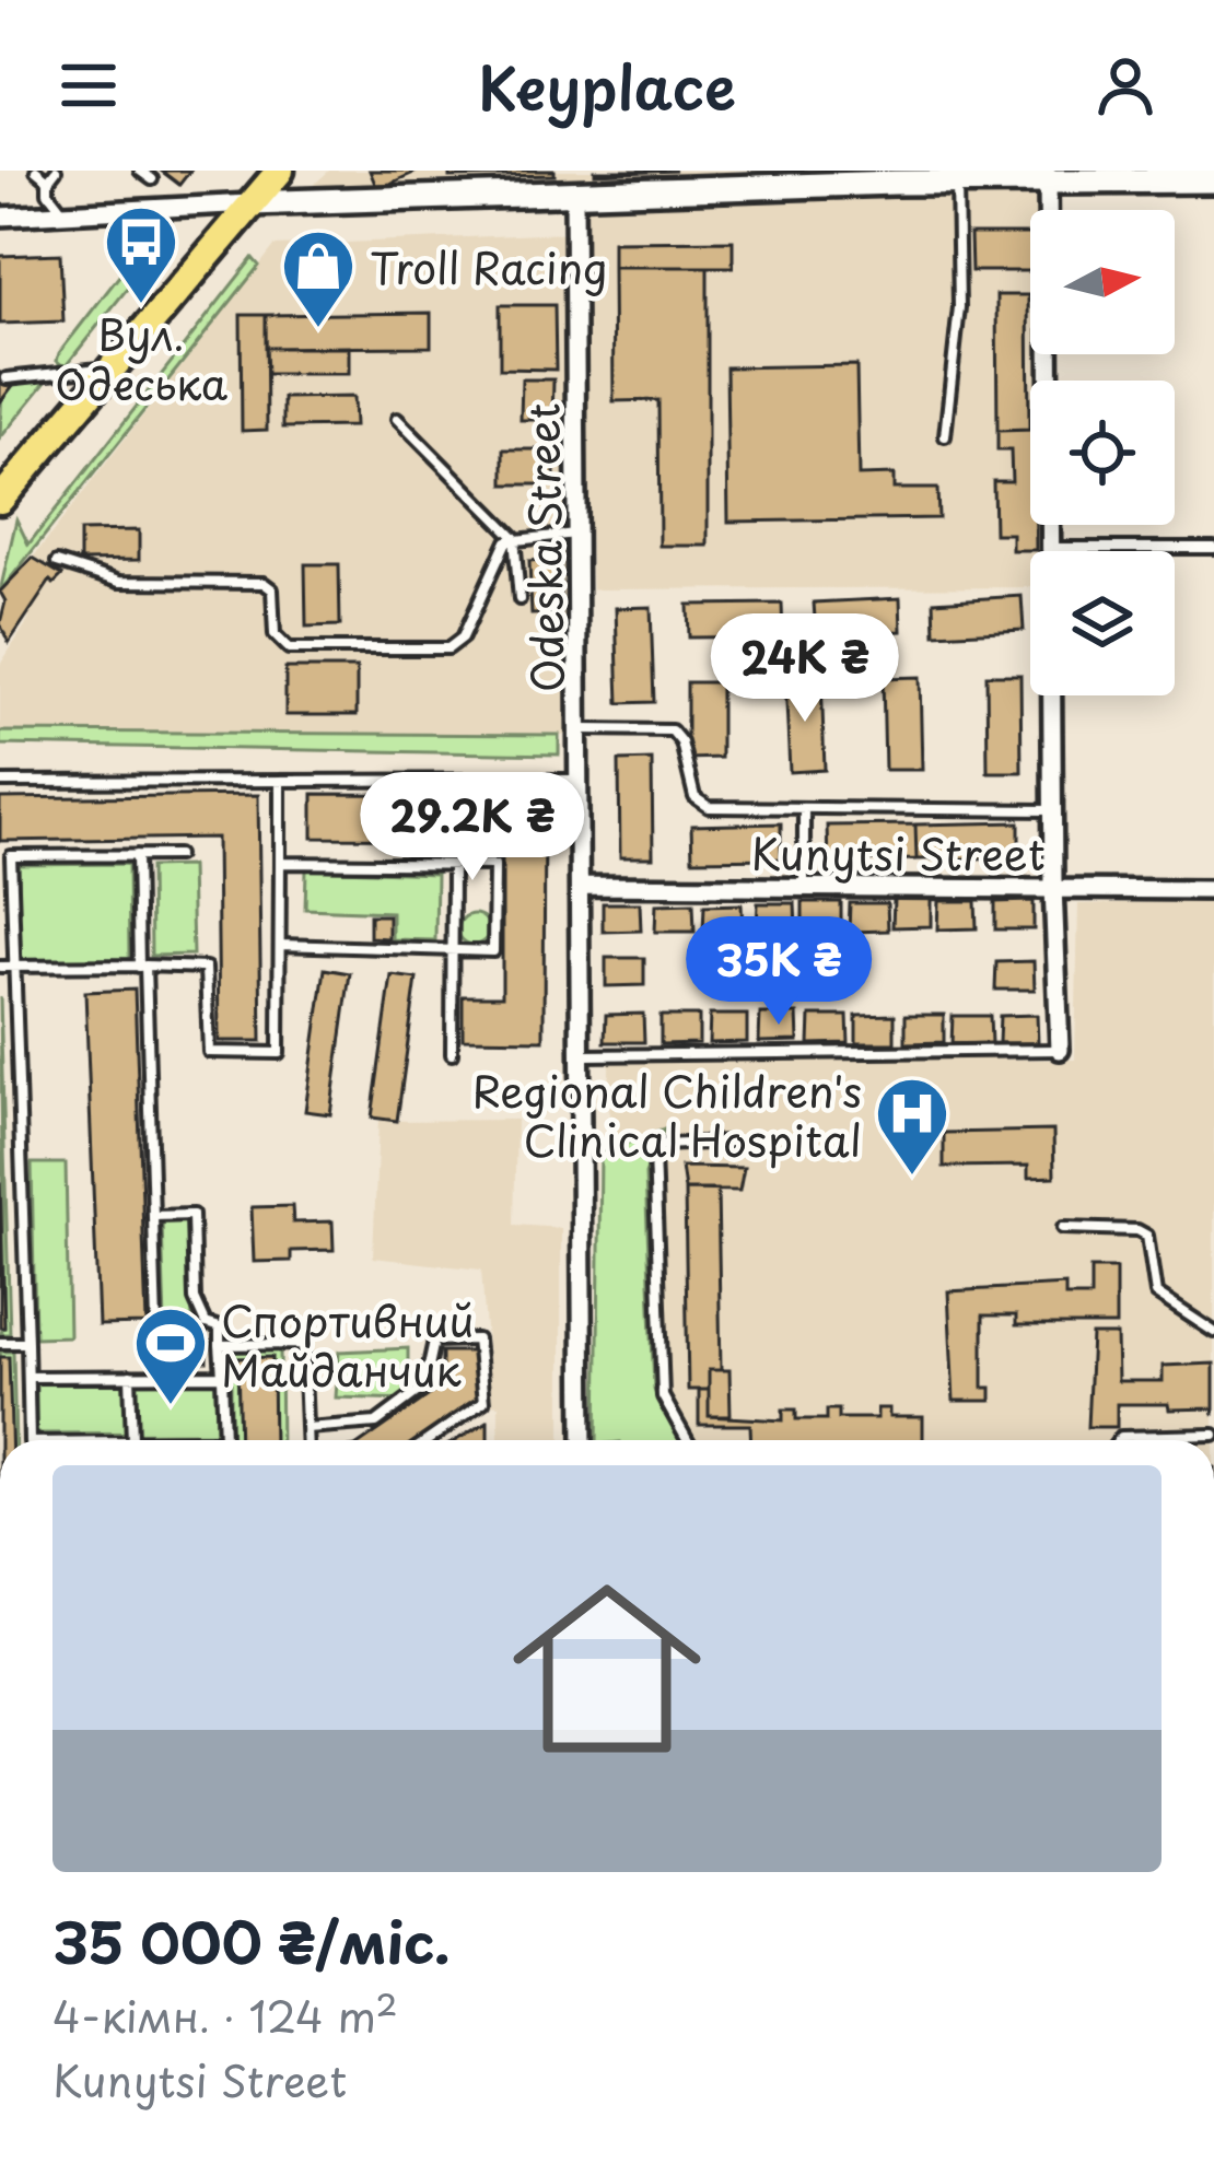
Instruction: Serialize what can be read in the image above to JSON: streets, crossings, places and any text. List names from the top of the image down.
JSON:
{
  "streets": {
    "street": ["Odeska Street", "Kunytsi Street"]
  },
  "crossings": [
    ["Odeska Street", "Kunytsi Street"]
  ],
  "places": {
    "bus stop": ["Вул. Одеська"],
    "shop": ["Troll Racing"],
    "hospital": ["Regional Children's Clinical Hospital"],
    "sports": ["Спортивний Майданчик"]
  },
  "north": "right",
  "page": {
    "header": "Keyplace",
    "price": ["24K ₴", "29.2K ₴", "35K ₴"],
    "list": [
      {
        "name": "35 000 ₴/міс.",
        "note": "4-кімн. · 124 m² · Kunytsi Street"
      }
    ]
  }
}
